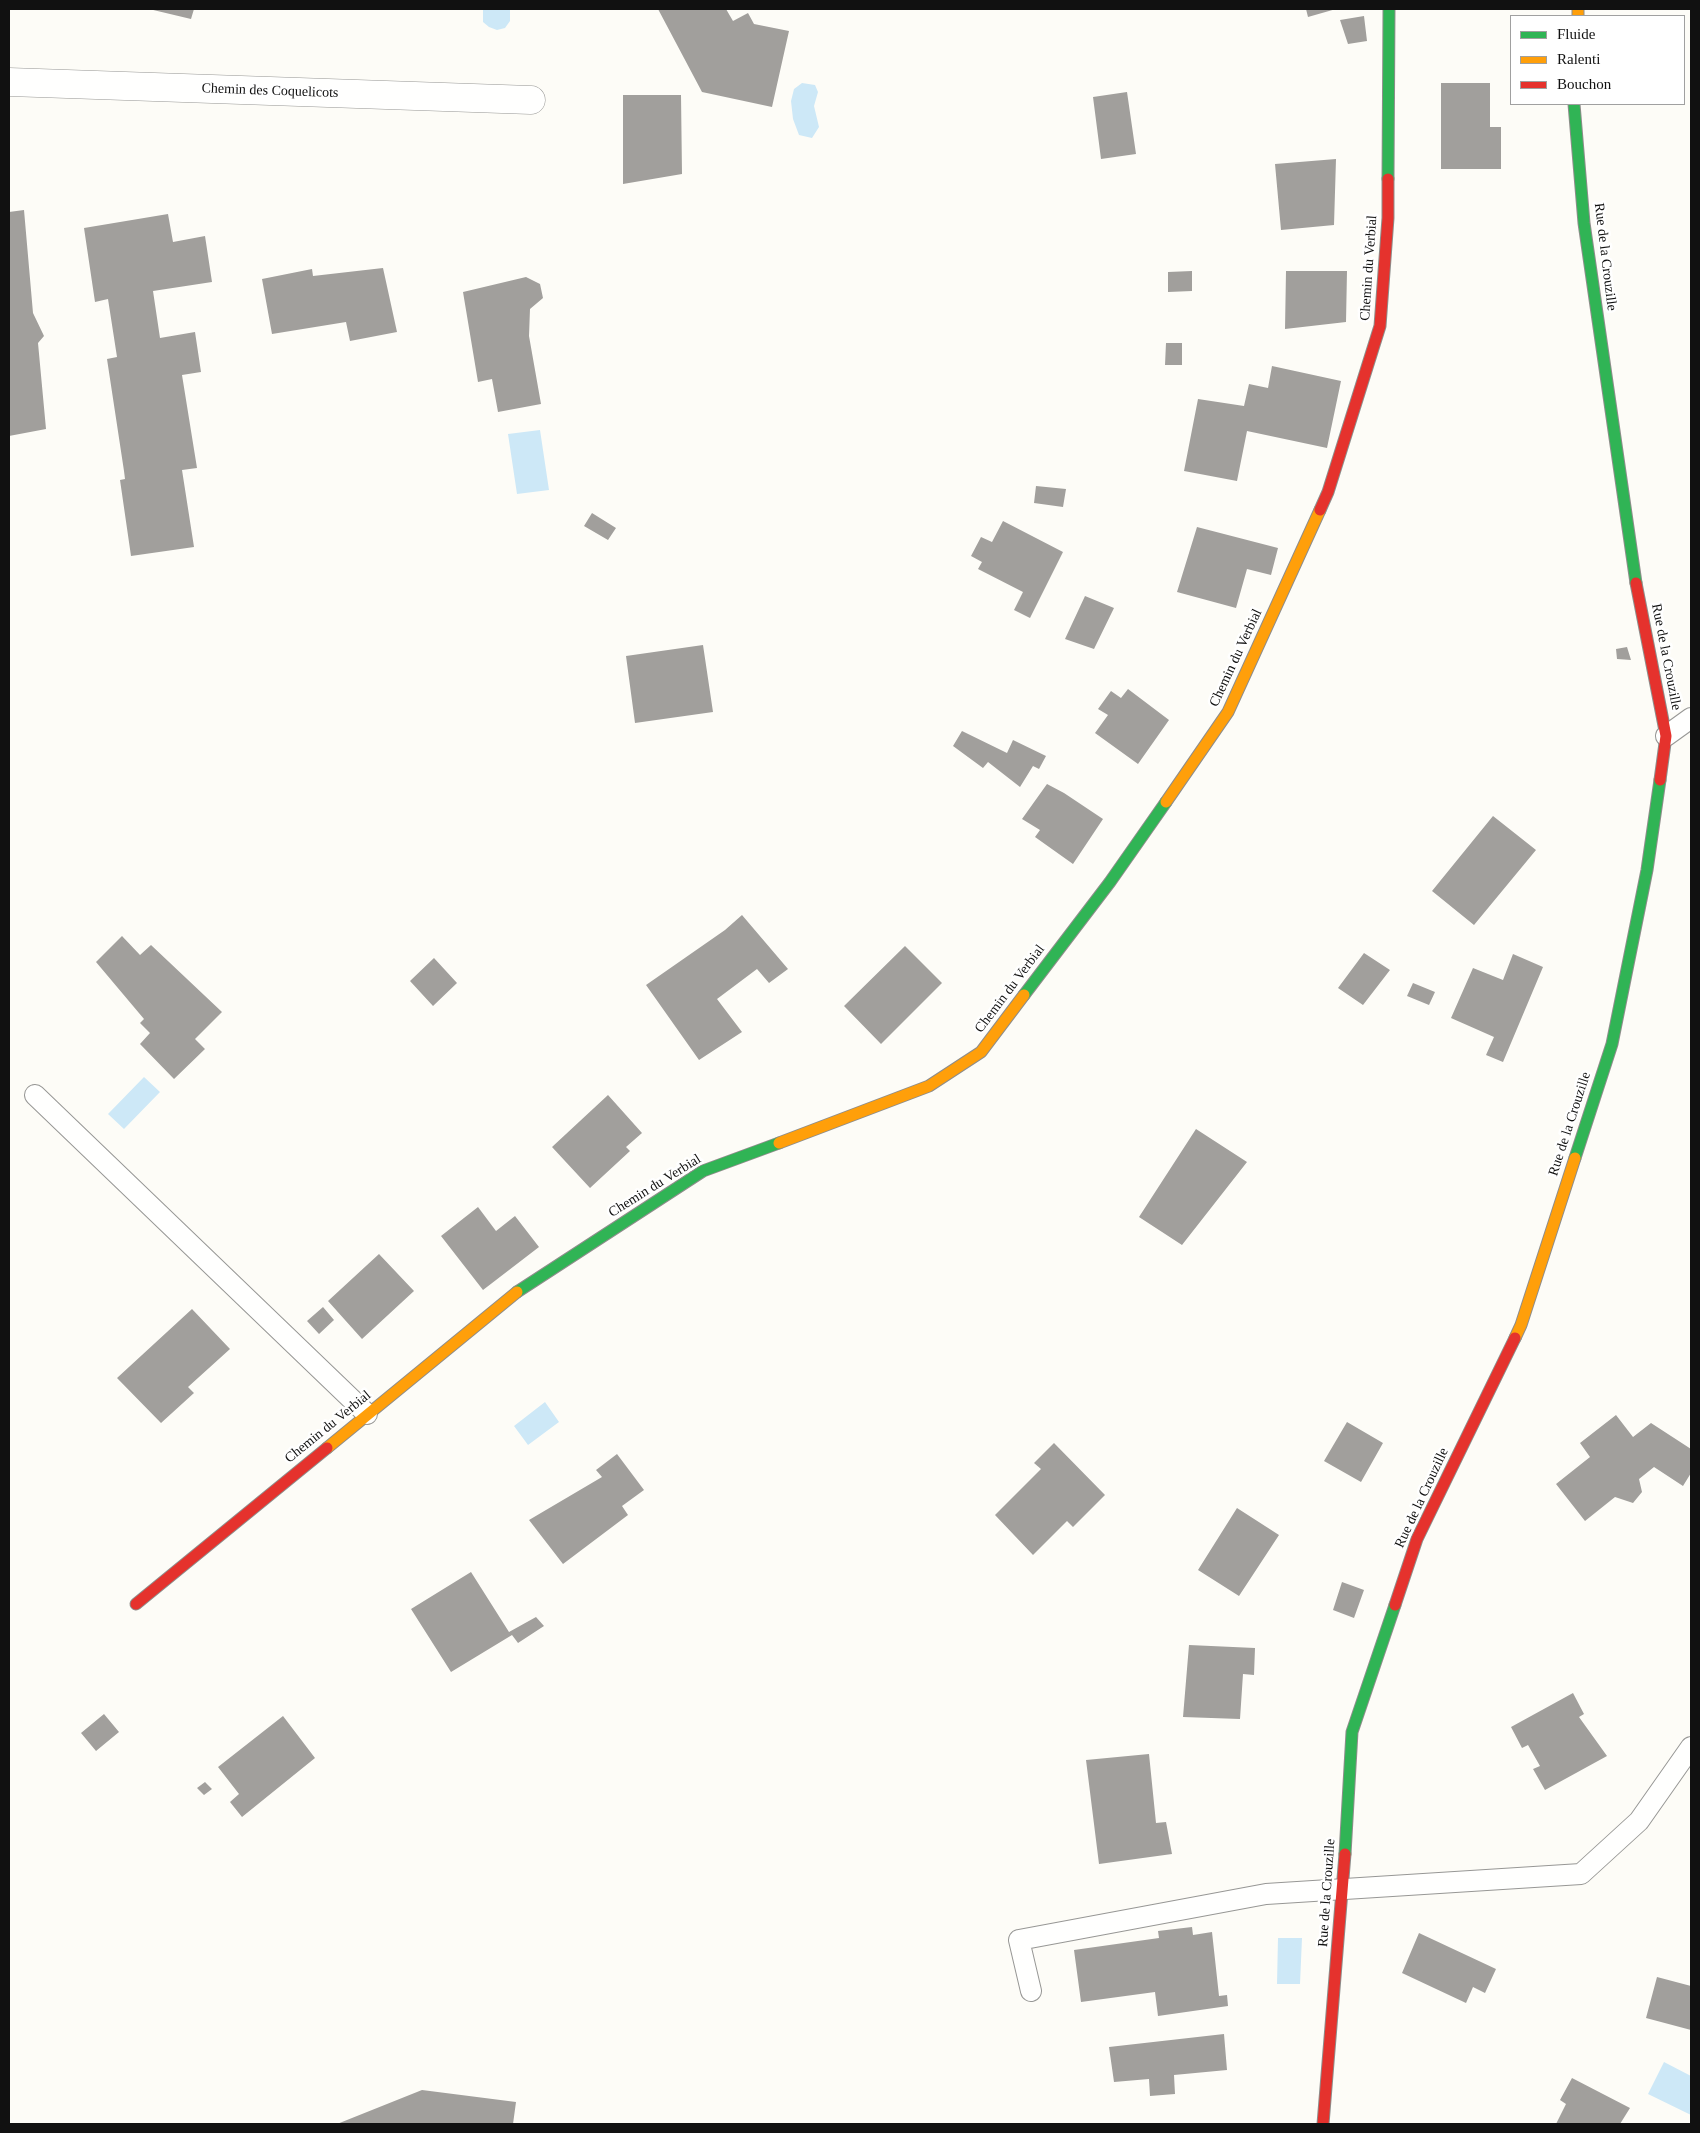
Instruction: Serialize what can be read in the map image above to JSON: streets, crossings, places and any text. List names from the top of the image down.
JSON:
{
  "streets": {
    "street": ["Chemin des Coquelicots", "Rue de la Crouzille", "Chemin du Verbial"]
  },
  "legend": ["Fluide", "Ralenti", "Bouchon"]
}
